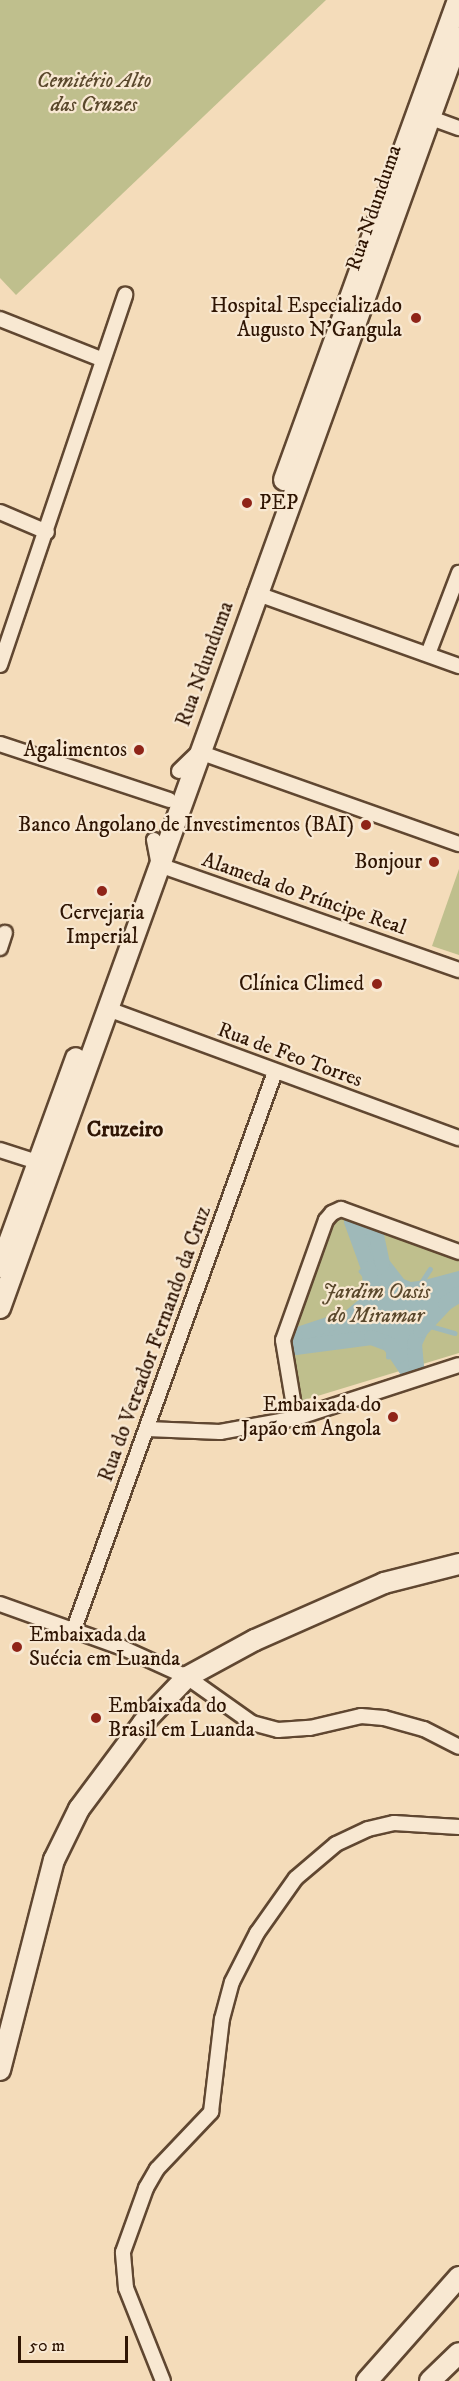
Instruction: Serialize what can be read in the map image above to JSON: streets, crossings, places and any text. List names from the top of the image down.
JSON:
{
  "streets": {
    "main road": ["Rua Ndunduma"],
    "street": ["Alameda do Príncipe Real", "Rua de Feo Torres", "Rua do Vereador Fernando da Cruz"]
  },
  "crossings": [
    ["Rua Ndunduma", "Alameda do Príncipe Real"],
    ["Rua Ndunduma", "Rua de Feo Torres"],
    ["Rua de Feo Torres", "Rua do Vereador Fernando da Cruz"]
  ],
  "districts": ["Cruzeiro"],
  "parks": ["Cemitério Alto das Cruzes", "Jardim Oasis do Miramar"],
  "places": [
    "Hospital Especializado Augusto N’Gangula",
    "PEP",
    "Agalimentos",
    "Banco Angolano de Investimentos (BAI)",
    "Bonjour",
    "Cervejaria Imperial",
    "Clínica Climed",
    "Embaixada do Japão em Angola",
    "Embaixada da Suécia em Luanda",
    "Embaixada do Brasil em Luanda"
  ],
  "scale_bar": "50 m"
}
